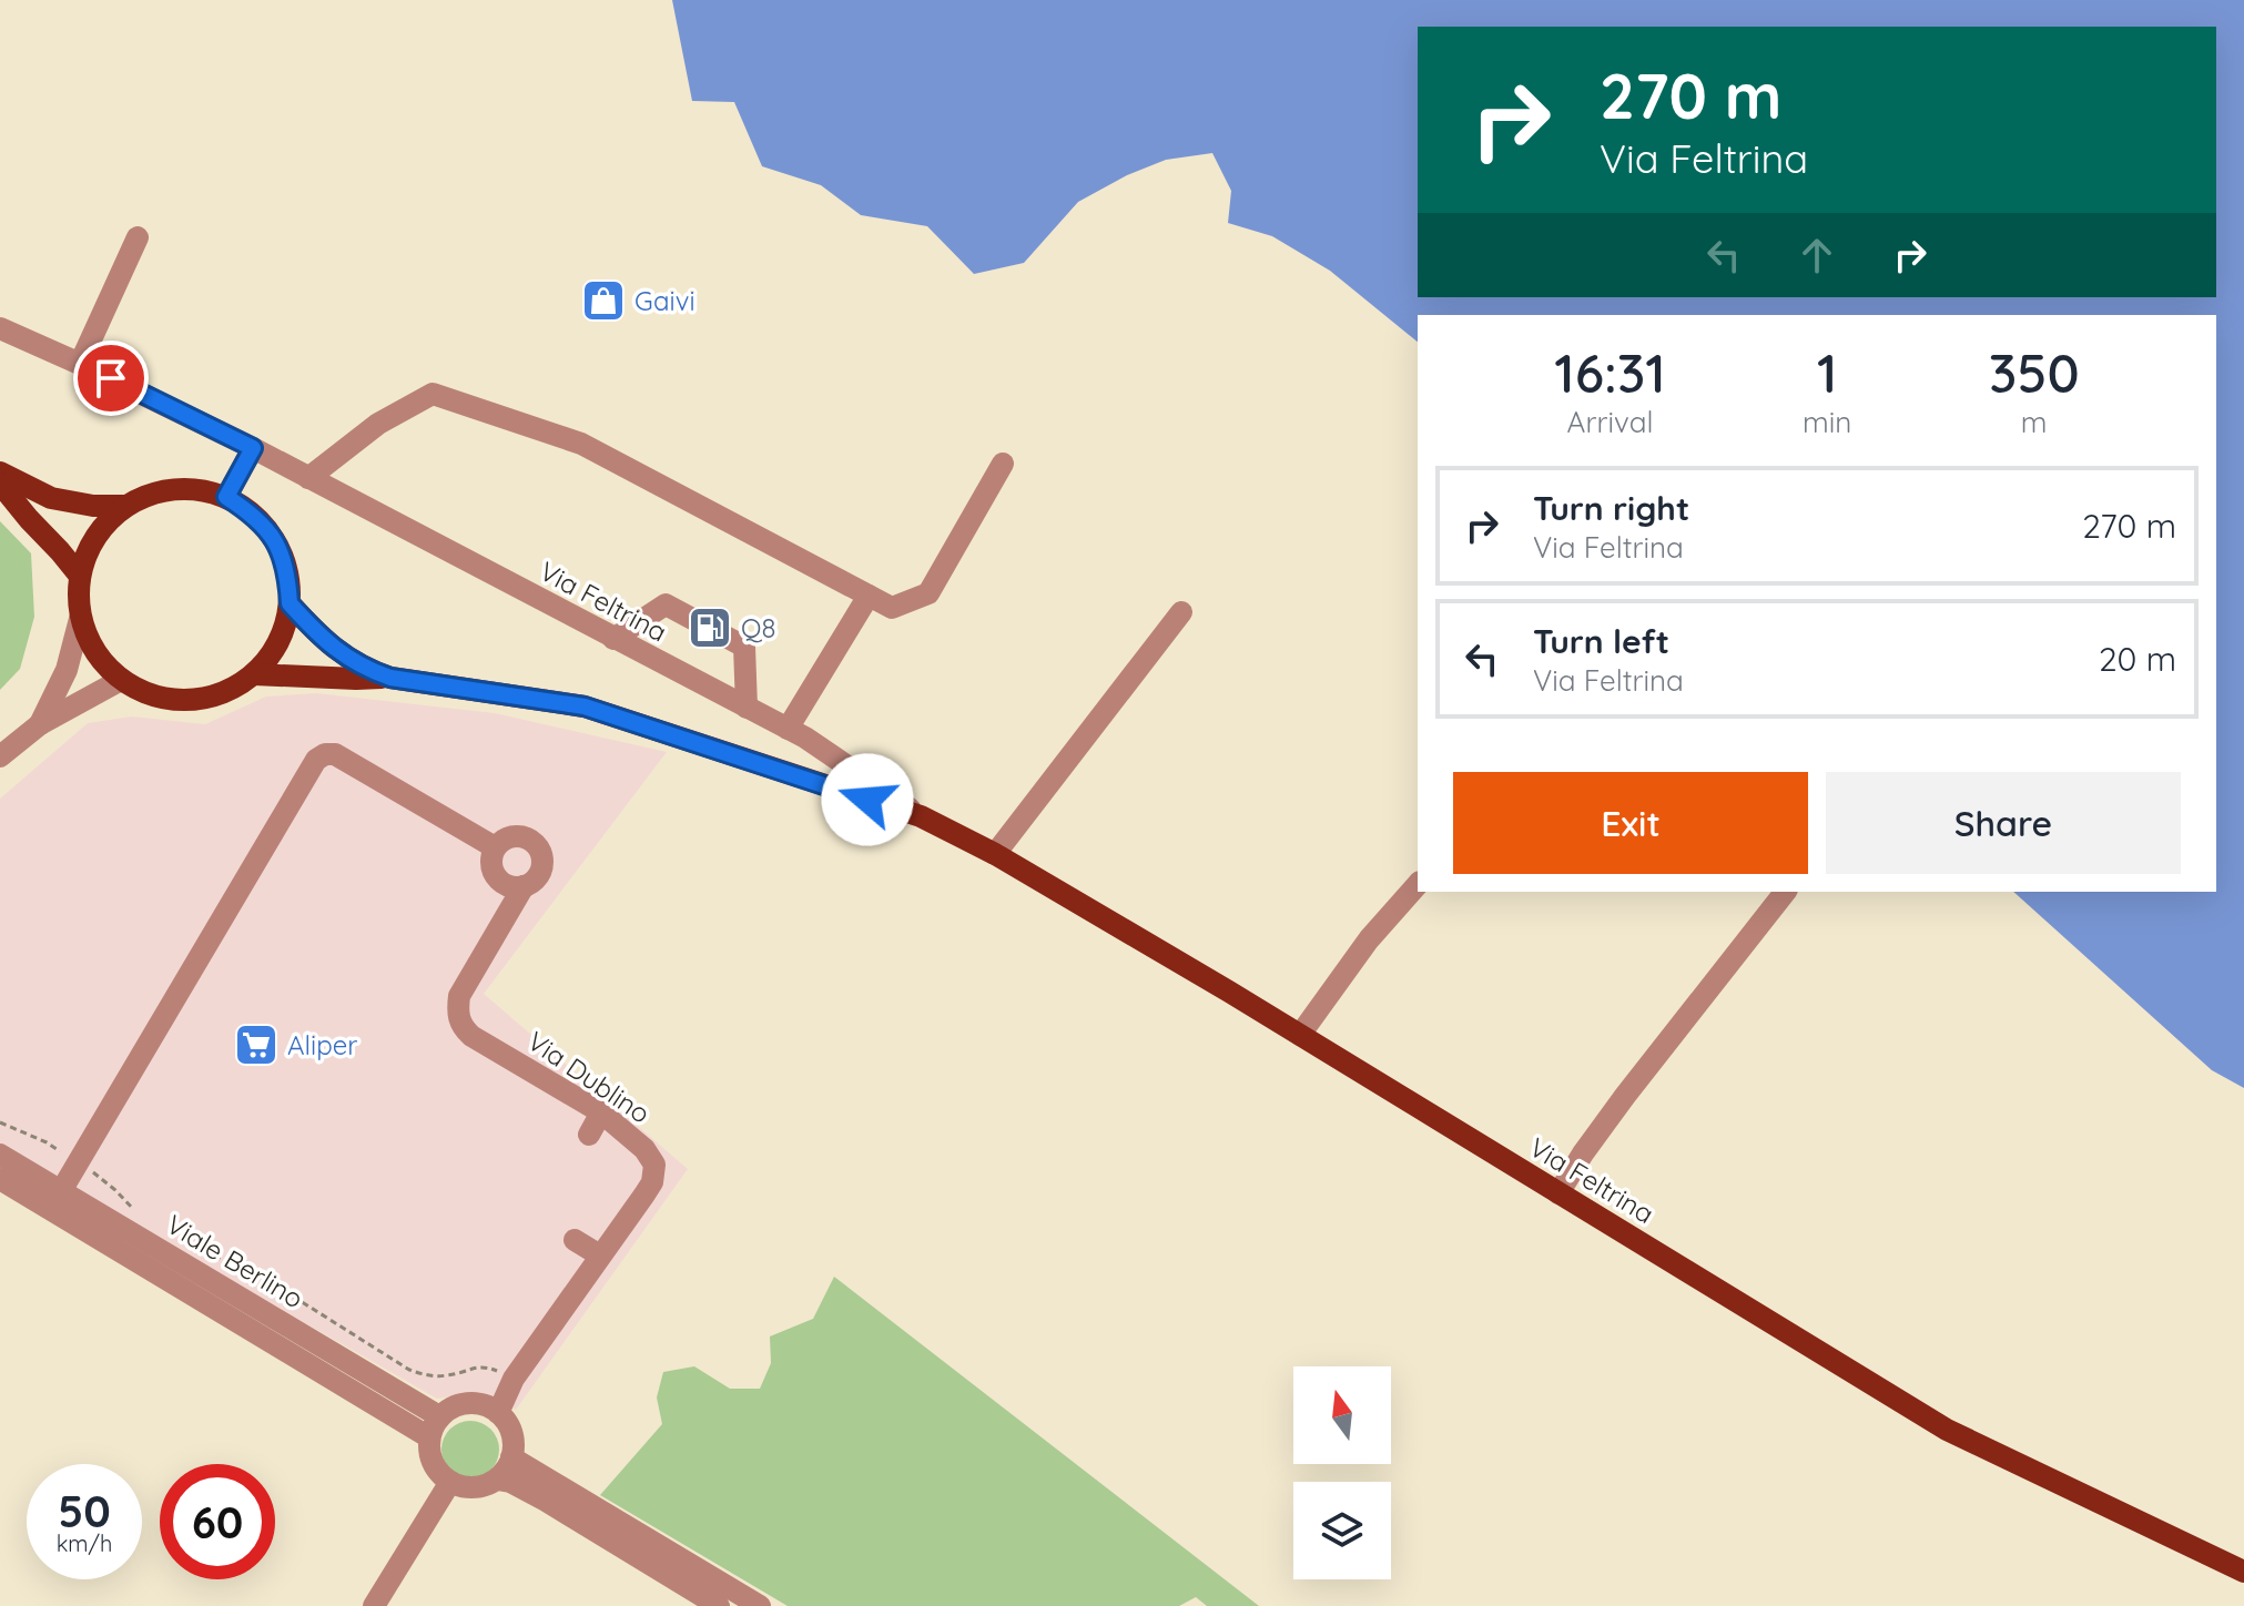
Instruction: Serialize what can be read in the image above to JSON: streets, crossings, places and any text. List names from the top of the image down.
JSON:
{
  "streets": {
    "main road": ["Via Feltrina"],
    "street": ["Via Dublino", "Viale Berlino"]
  },
  "crossings": [
    ["Via Dublino", "Viale Berlino"]
  ],
  "places": {
    "shop": ["Gaivi"],
    "fuel station": ["Q8"],
    "supermarket": ["Aliper"]
  },
  "north": "top",
  "page": {
    "turn": ["270 m", "Via Feltrina"],
    "eta": [
      "16:31",
      "Arrival",
      "1",
      "min",
      "350",
      "m"
    ],
    "list": [
      {
        "name": "Turn right",
        "note": "Via Feltrina",
        "value": "270 m"
      },
      {
        "name": "Turn left",
        "note": "Via Feltrina",
        "value": "20 m"
      }
    ],
    "buttons": ["Exit", "Share"],
    "speed": "50 km/h",
    "limit": "60"
  }
}
